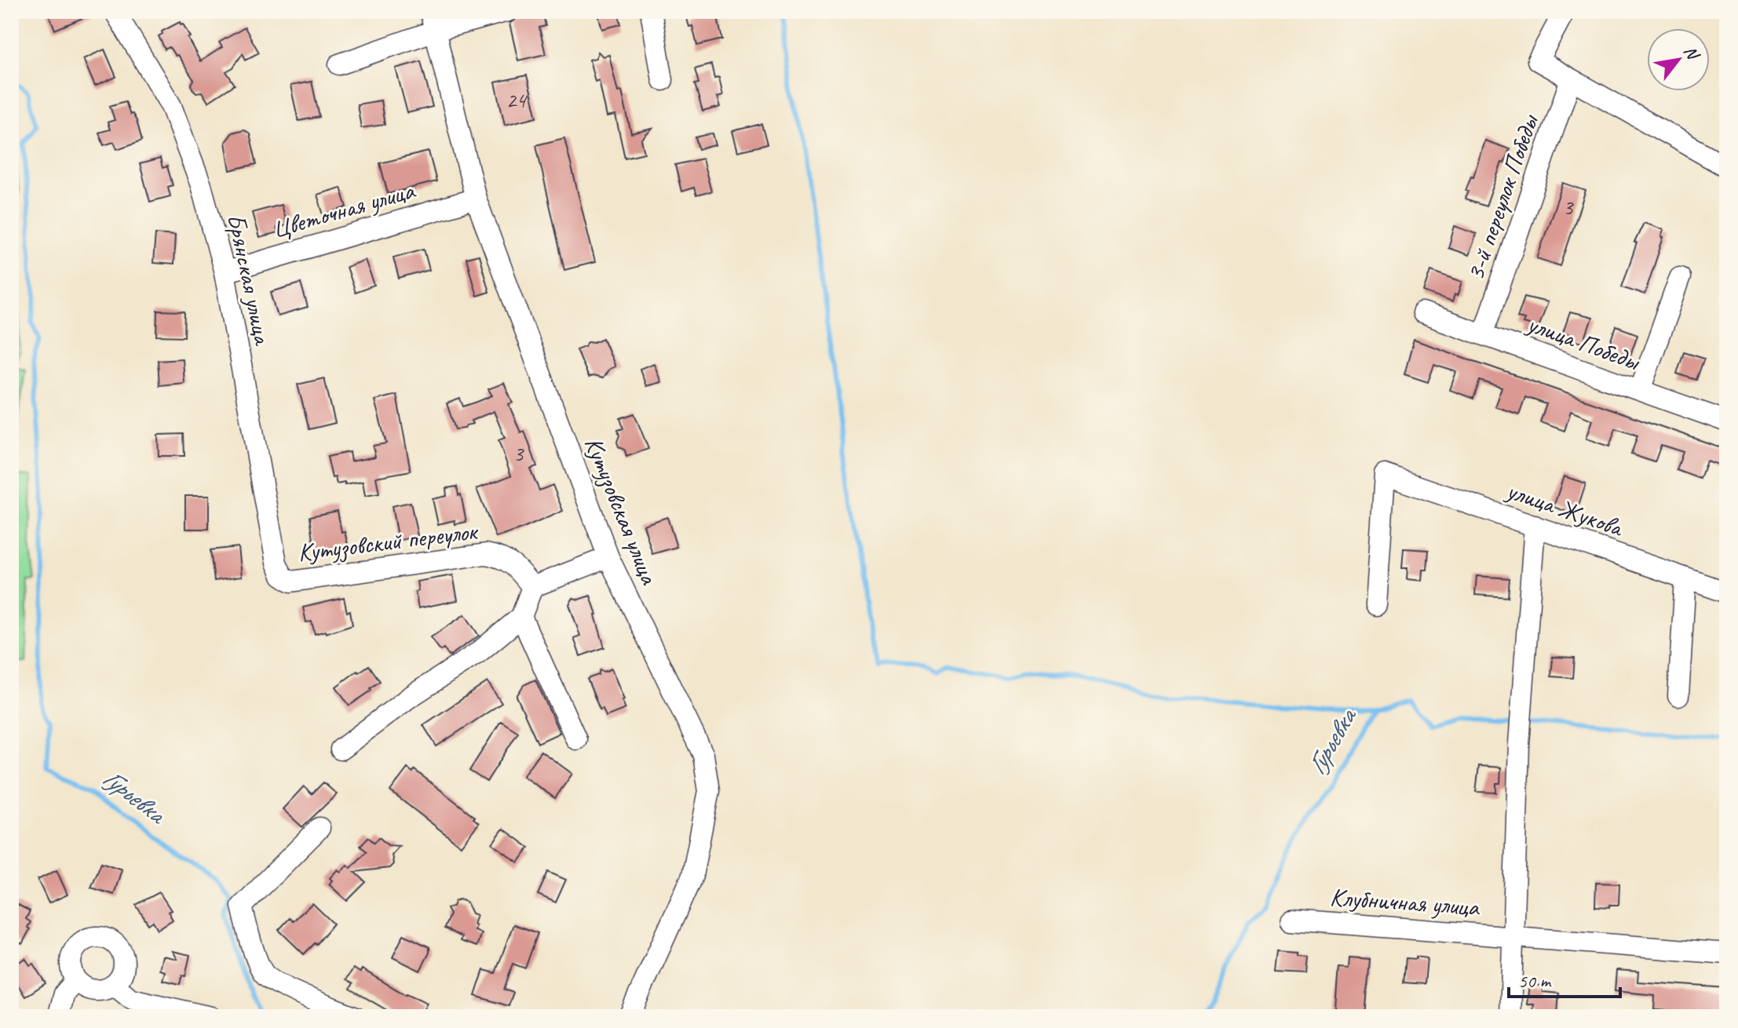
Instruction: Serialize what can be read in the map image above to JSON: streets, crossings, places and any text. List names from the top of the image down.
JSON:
{
  "streets": {
    "street": [
      "3-й переулок Победы",
      "Цветочная улица",
      "Брянская улица",
      "улица Победы",
      "улица Жукова",
      "Кутузовская улица",
      "Кутузовский переулок",
      "Клубничная улица"
    ]
  },
  "crossings": [
    ["3-й переулок Победы", "улица Победы"],
    ["Цветочная улица", "Брянская улица"],
    ["Цветочная улица", "Кутузовская улица"],
    ["Брянская улица", "Кутузовский переулок"],
    ["улица Жукова", "Клубничная улица"]
  ],
  "water": ["Гурьевка"],
  "house_numbers": ["24", "3", "3"],
  "scale_bar": "50 m",
  "north": "top right"
}
